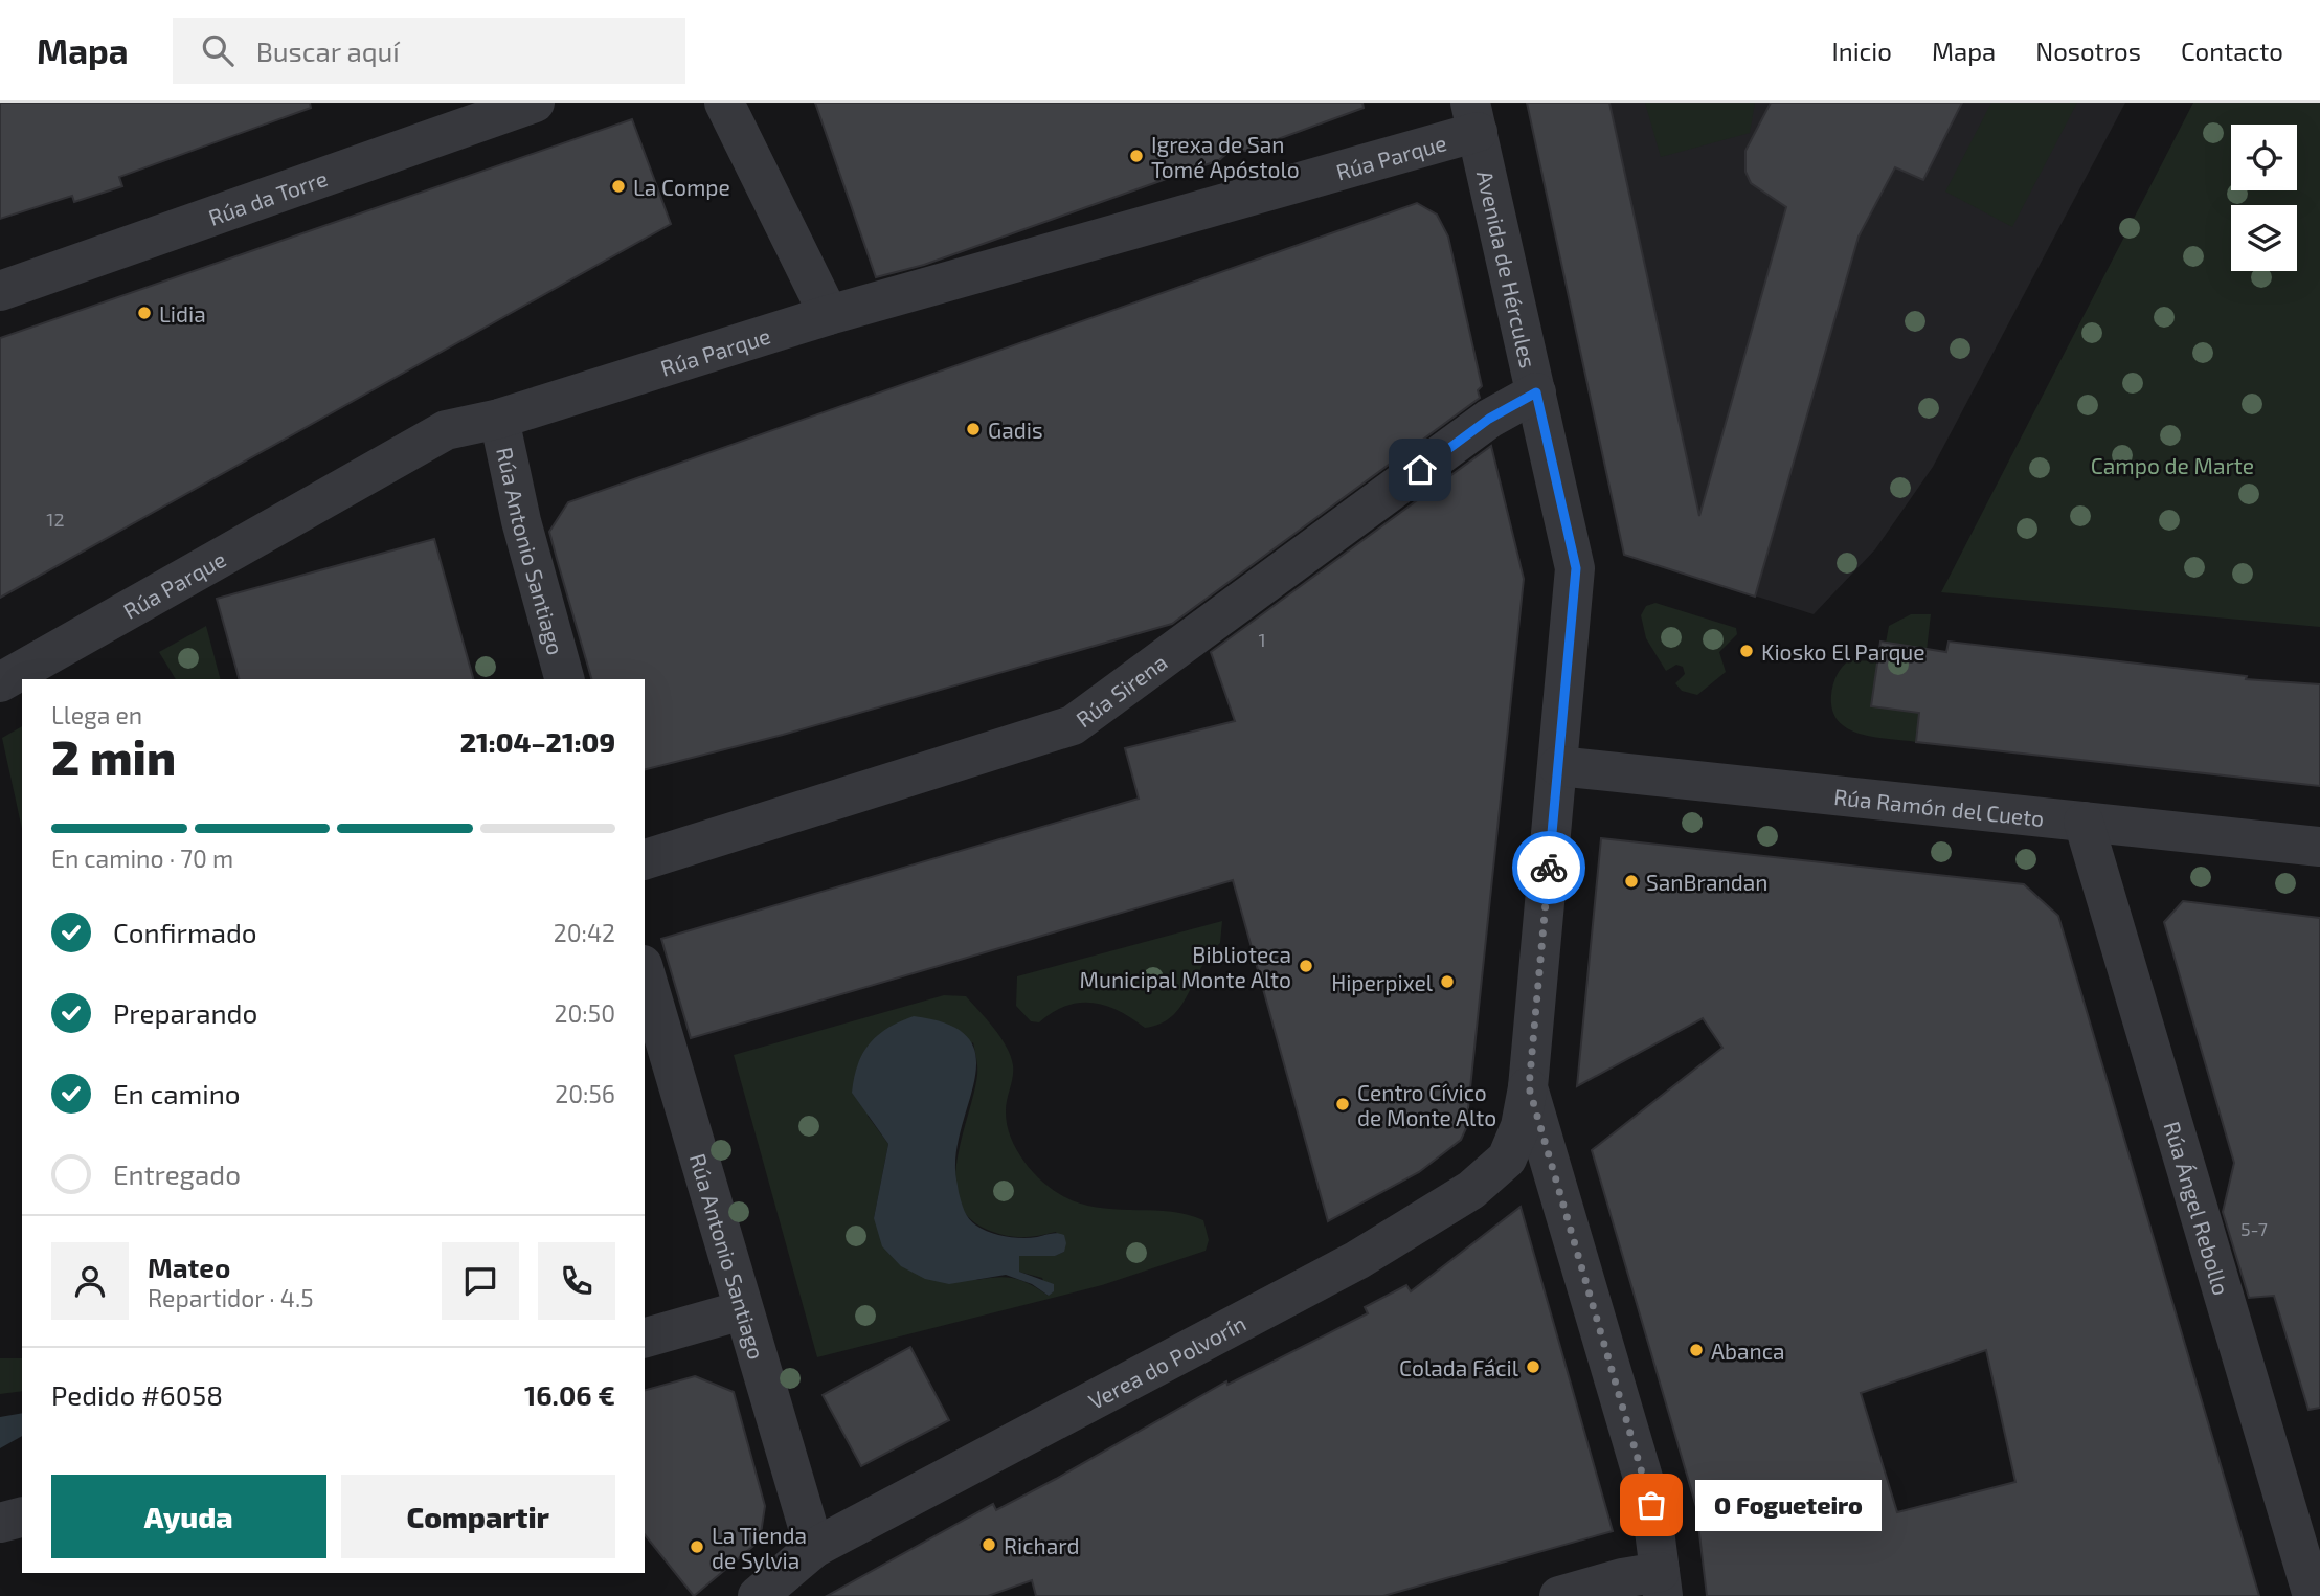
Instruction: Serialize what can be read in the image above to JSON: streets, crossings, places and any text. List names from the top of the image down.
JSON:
{
  "streets": {
    "street": [
      "Rúa Parque",
      "Rúa da Torre",
      "Avenida de Hércules",
      "Rúa Antonio Santiago",
      "Rúa Sirena",
      "Rúa Ramón del Cueto",
      "Rúa Ángel Rebollo",
      "Verea do Polvorín"
    ]
  },
  "crossings": [
    ["Rúa Parque", "Avenida de Hércules"],
    ["Rúa Parque", "Rúa Antonio Santiago"],
    ["Avenida de Hércules", "Rúa Sirena"],
    ["Avenida de Hércules", "Rúa Ramón del Cueto"],
    ["Avenida de Hércules", "Verea do Polvorín"],
    ["Rúa Antonio Santiago", "Verea do Polvorín"],
    ["Rúa Ramón del Cueto", "Rúa Ángel Rebollo"]
  ],
  "parks": ["Campo de Marte"],
  "places": [
    "Igrexa de San Tomé Apóstolo",
    "La Compe",
    "Lidia",
    "Gadis",
    "Kiosko El Parque",
    "SanBrandan",
    "Biblioteca Municipal Monte Alto",
    "Hiperpixel",
    "Centro Cívico de Monte Alto",
    "Abanca",
    "Colada Fácil",
    "O Fogueteiro",
    "Richard",
    "La Tienda de Sylvia"
  ],
  "house_numbers": ["12", "1", "5-7"],
  "page": {
    "header": "Mapa",
    "search": "Buscar aquí",
    "nav": [
      "Inicio",
      "Mapa",
      "Nosotros",
      "Contacto"
    ],
    "heading": ["2 min", "Llega en", "21:04–21:09"],
    "panel": [
      "Mateo",
      "Repartidor · 4.5",
      "Pedido #6058",
      "16.06 €"
    ],
    "bar": "En camino · 70 m",
    "list": [
      ["Confirmado", "20:42"],
      ["Preparando", "20:50"],
      ["En camino", "20:56"],
      "Entregado"
    ],
    "buttons": ["Ayuda", "Compartir"],
    "bubble": "O Fogueteiro"
  }
}
